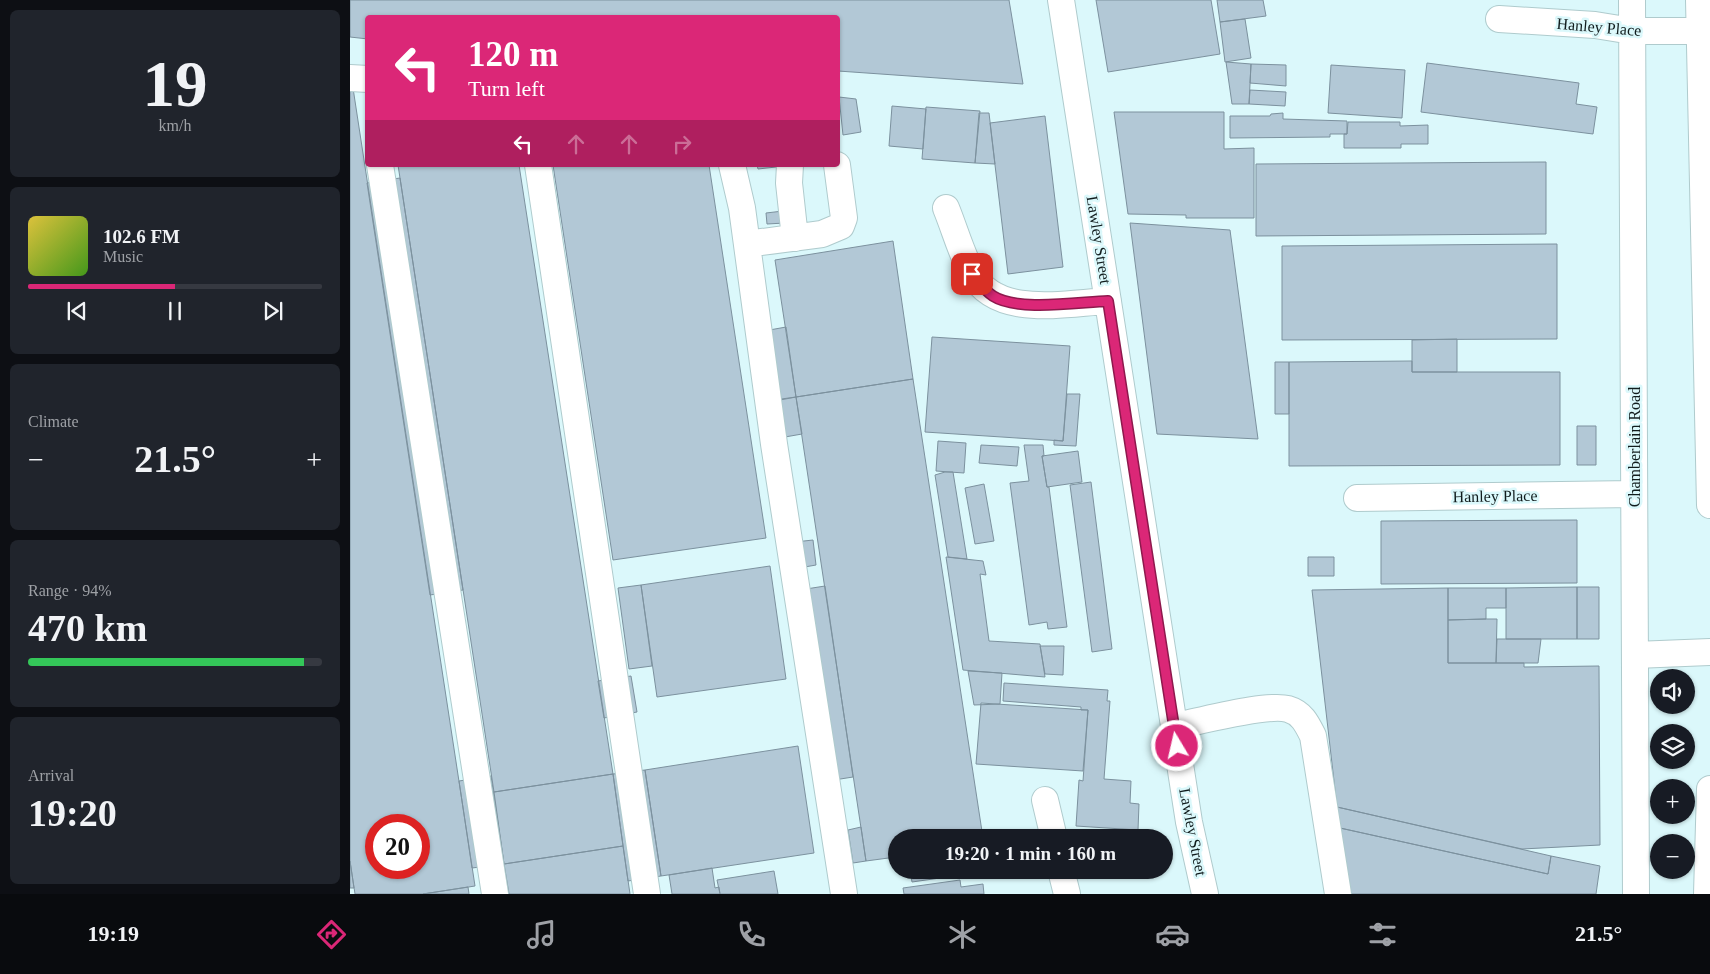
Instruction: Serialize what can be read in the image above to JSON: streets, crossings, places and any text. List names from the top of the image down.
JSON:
{
  "streets": {
    "street": ["Hanley Place", "Lawley Street", "Chamberlain Road"]
  },
  "crossings": [
    ["Hanley Place", "Chamberlain Road"]
  ],
  "page": {
    "tile": [
      ["19", "km/h"],
      "Climate",
      ["Range · 94%", "470 km"],
      ["Arrival", "19:20"]
    ],
    "turn": ["120 m", "Turn left"],
    "song": ["102.6 FM", "Music"],
    "heat": ["−", "21.5°", "+"],
    "map_buttons": ["+", "−"],
    "limit": "20",
    "trip": "19:20 · 1 min · 160 m",
    "tabs": ["19:19", "21.5°"]
  }
}
